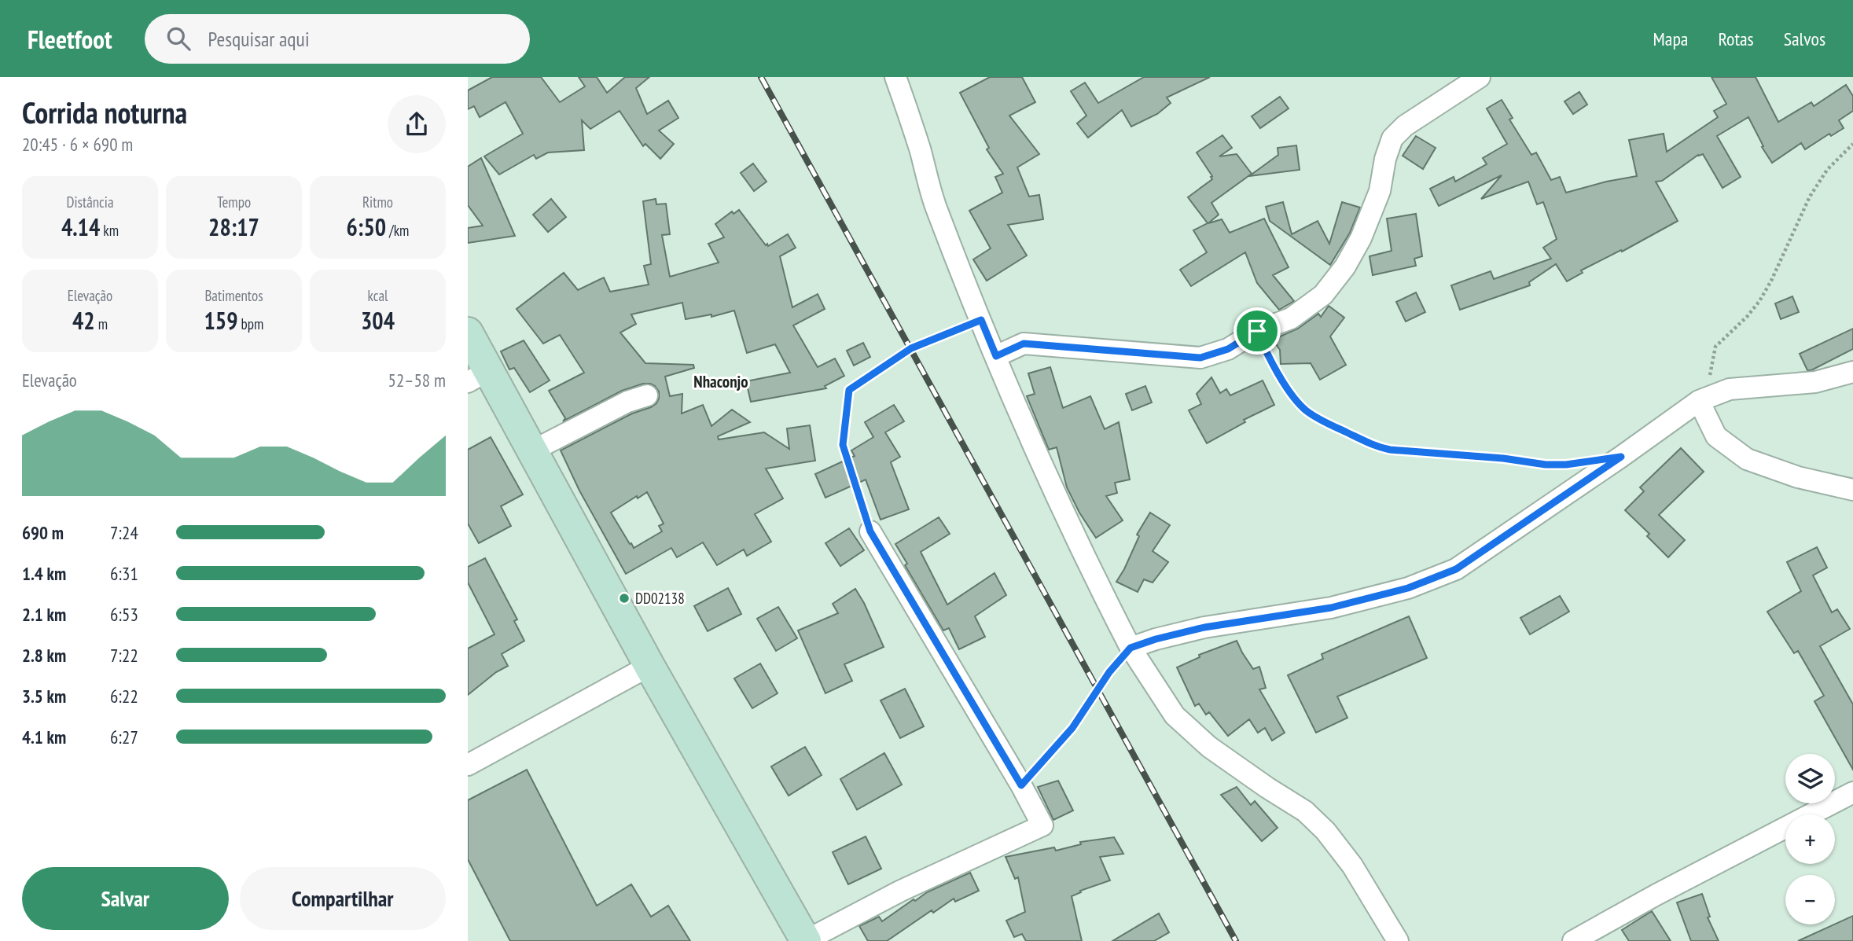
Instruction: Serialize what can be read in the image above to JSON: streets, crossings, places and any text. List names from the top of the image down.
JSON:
{
  "districts": ["Nhaconjo"],
  "places": ["DD02138"],
  "page": {
    "header": "Fleetfoot",
    "search": "Pesquisar aqui",
    "nav": ["Mapa", "Rotas", "Salvos"],
    "heading": ["Corrida noturna", "20:45 · 6 × 690 m"],
    "stats": [
      ["Distância", "4.14 km"],
      ["Tempo", "28:17"],
      ["Ritmo", "6:50 /km"],
      ["Elevação", "42 m"],
      ["Batimentos", "159 bpm"],
      ["kcal", "304"]
    ],
    "chart": ["Elevação", "52–58 m"],
    "list": [
      {
        "name": "690 m",
        "note": "7:24"
      },
      {
        "name": "1.4 km",
        "note": "6:31"
      },
      {
        "name": "2.1 km",
        "note": "6:53"
      },
      {
        "name": "2.8 km",
        "note": "7:22"
      },
      {
        "name": "3.5 km",
        "note": "6:22"
      },
      {
        "name": "4.1 km",
        "note": "6:27"
      }
    ],
    "map_buttons": ["+", "−"],
    "buttons": ["Salvar", "Compartilhar"]
  }
}
